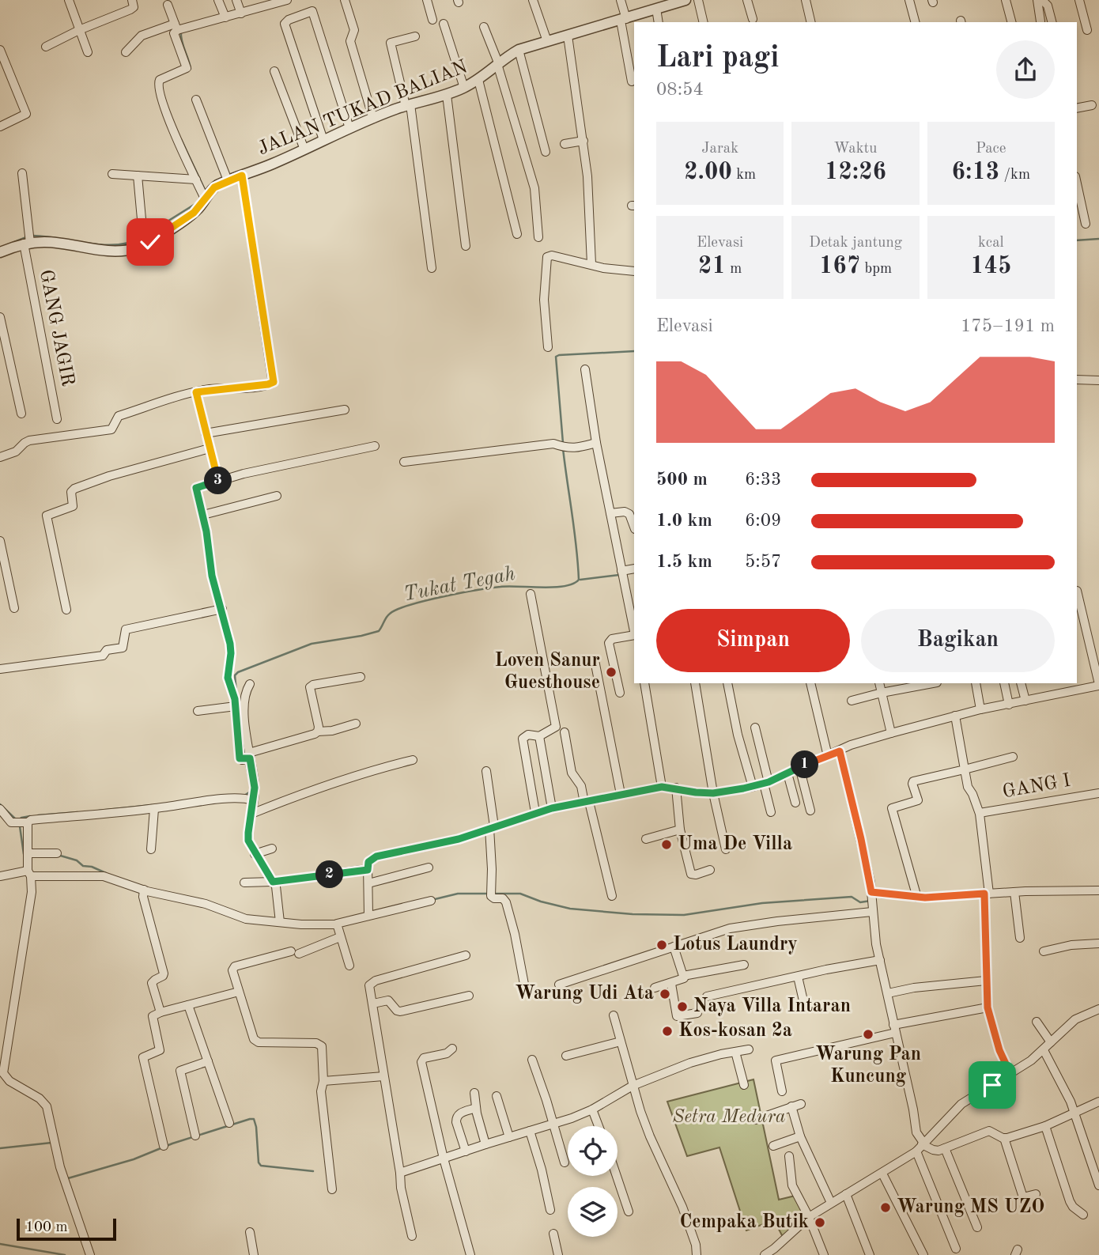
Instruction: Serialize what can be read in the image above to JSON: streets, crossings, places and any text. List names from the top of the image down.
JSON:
{
  "streets": {
    "street": ["JALAN TUKAD BALIAN", "GANG JAGIR", "GANG I"]
  },
  "crossings": [
    ["JALAN TUKAD BALIAN", "GANG JAGIR"]
  ],
  "water": ["Tukat Tegah"],
  "parks": ["Setra Medura"],
  "places": [
    "Loven Sanur Guesthouse",
    "Uma De Villa",
    "Lotus Laundry",
    "Warung Udi Ata",
    "Naya Villa Intaran",
    "Kos-kosan 2a",
    "Warung Pan Kuncung",
    "Warung MS UZO",
    "Cempaka Butik"
  ],
  "scale_bar": "100 m",
  "page": {
    "heading": ["Lari pagi", "08:54"],
    "stats": [
      ["Jarak", "2.00 km"],
      ["Waktu", "12:26"],
      ["Pace", "6:13 /km"],
      ["Elevasi", "21 m"],
      ["Detak jantung", "167 bpm"],
      ["kcal", "145"]
    ],
    "chart": ["Elevasi", "175–191 m"],
    "list": [
      {
        "name": "500 m",
        "note": "6:33"
      },
      {
        "name": "1.0 km",
        "note": "6:09"
      },
      {
        "name": "1.5 km",
        "note": "5:57"
      }
    ],
    "pins": ["3", "1", "2"],
    "buttons": ["Simpan", "Bagikan"],
    "scale": "100 m"
  }
}
